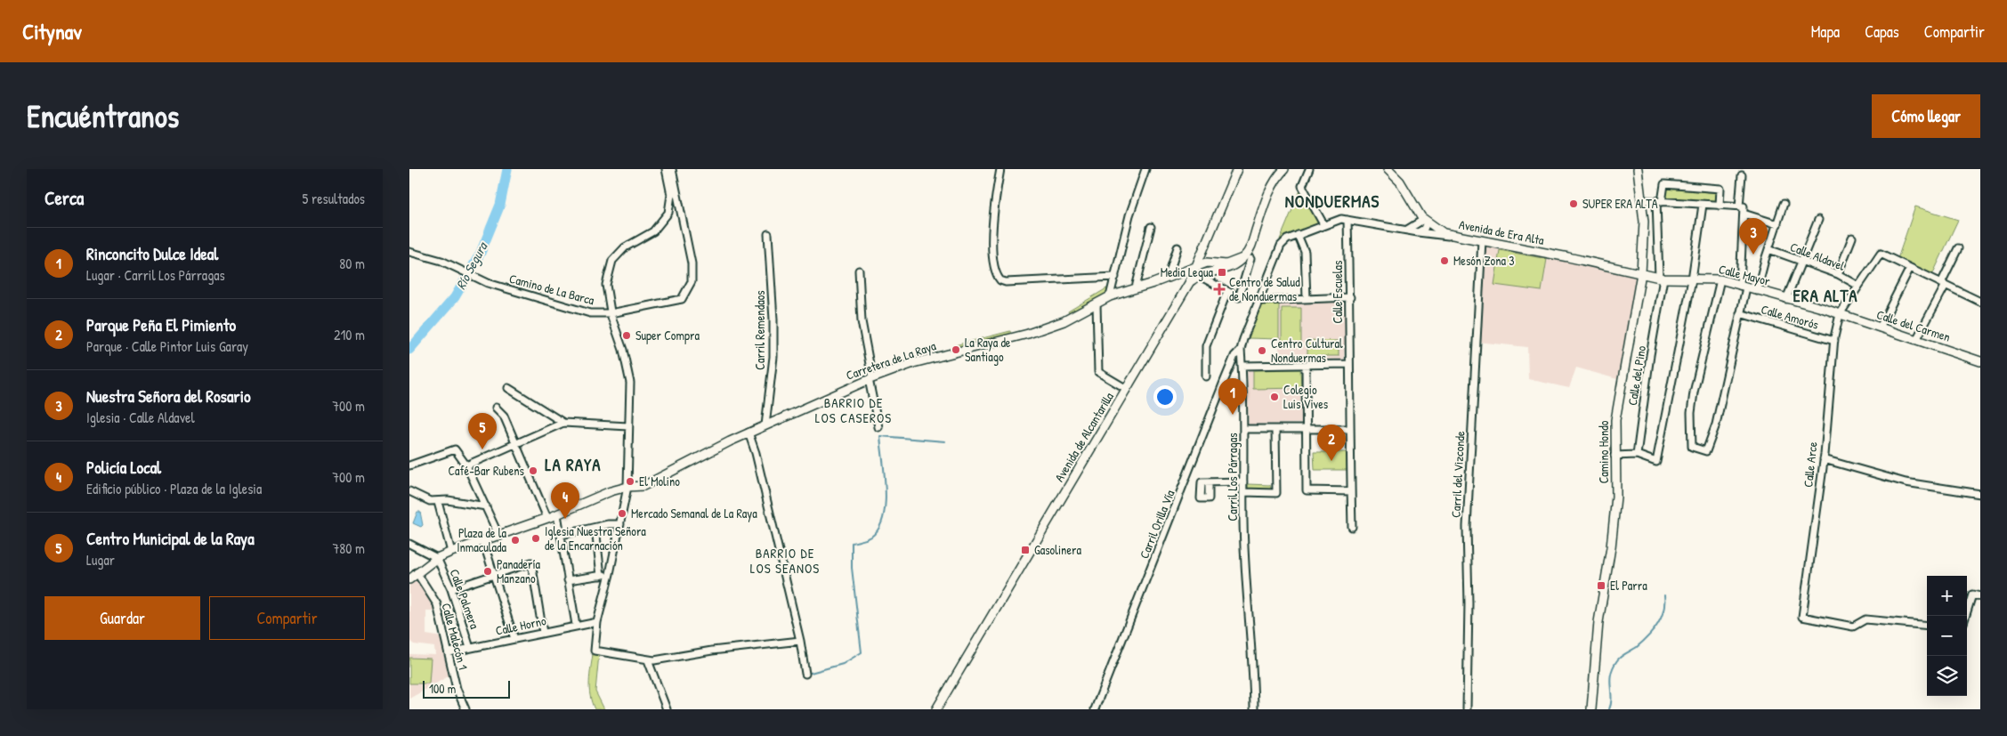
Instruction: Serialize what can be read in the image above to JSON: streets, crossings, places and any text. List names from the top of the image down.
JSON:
{
  "streets": {
    "main road": [
      "Avenida de Era Alta",
      "Calle Mayor",
      "Calle del Carmen",
      "Carretera de La Raya",
      "Avenida de Alcantarilla",
      "Camino Hondo"
    ],
    "street": [
      "Calle Aldavel",
      "Camino de La Barca",
      "Calle Escuelas",
      "Calle Amorós",
      "Carril Remendaos",
      "Calle del Pino",
      "Calle Arce",
      "Carril del Vizconde",
      "Carril Los Párragas",
      "Carril Orilla Vía",
      "Calle Palmera",
      "Calle Horno",
      "Calle Malecón 1"
    ]
  },
  "crossings": [
    ["Avenida de Era Alta", "Calle Mayor"],
    ["Avenida de Era Alta", "Camino Hondo"],
    ["Avenida de Era Alta", "Carril del Vizconde"],
    ["Avenida de Era Alta", "Carril Los Párragas"],
    ["Calle Mayor", "Calle del Carmen"],
    ["Calle Mayor", "Calle del Pino"],
    ["Calle Mayor", "Camino Hondo"],
    ["Calle Mayor", "Calle Arce"],
    ["Calle Escuelas", "Carril Los Párragas"],
    ["Calle Amorós", "Calle Arce"],
    ["Calle del Carmen", "Calle Arce"],
    ["Carril Remendaos", "Carretera de La Raya"],
    ["Carretera de La Raya", "Avenida de Alcantarilla"],
    ["Carretera de La Raya", "Calle Palmera"],
    ["Carretera de La Raya", "Calle Malecón 1"],
    ["Carril Los Párragas", "Carril Orilla Vía"],
    ["Calle Palmera", "Calle Horno"],
    ["Calle Horno", "Calle Malecón 1"]
  ],
  "districts": [
    "NONDUERMAS",
    "ERA ALTA",
    "BARRIO DE LOS CASEROS",
    "LA RAYA",
    "BARRIO DE LOS SEANOS"
  ],
  "water": ["Río Segura"],
  "places": {
    "other": [
      "SUPER ERA ALTA",
      "Mesón Zona 3",
      "Super Compra",
      "La Raya de Santiago",
      "Centro Cultural Nonduermas",
      "Colegio Luis Vives",
      "Café-Bar Rubens",
      "El Molino",
      "Mercado Semanal de La Raya",
      "Iglesia Nuestra Señora de la Encarnación",
      "Plaza de la Inmaculada",
      "Panadería Manzano"
    ],
    "transit": ["Media Legua", "Gasolinera", "El Parra"],
    "health": ["Centro de Salud de Nonduermas"]
  },
  "scale_bar": "100 m",
  "page": {
    "header": "Citynav",
    "nav": ["Mapa", "Capas", "Compartir"],
    "buttons": [
      "Cómo llegar",
      ["Guardar", "Compartir"]
    ],
    "title": "Encuéntranos",
    "heading": ["Cerca", "5 resultados"],
    "pins": [
      "3",
      "1",
      "5",
      "2",
      "4"
    ],
    "list": [
      {
        "mark": "1",
        "name": "Rinconcito Dulce Ideal",
        "note": "Lugar · Carril Los Párragas",
        "value": "80 m"
      },
      {
        "mark": "2",
        "name": "Parque Peña El Pimiento",
        "note": "Parque · Calle Pintor Luis Garay",
        "value": "210 m"
      },
      {
        "mark": "3",
        "name": "Nuestra Señora del Rosario",
        "note": "Iglesia · Calle Aldavel",
        "value": "700 m"
      },
      {
        "mark": "4",
        "name": "Policía Local",
        "note": "Edificio público · Plaza de la Iglesia",
        "value": "700 m"
      },
      {
        "mark": "5",
        "name": "Centro Municipal de la Raya",
        "note": "Lugar",
        "value": "780 m"
      }
    ],
    "map_buttons": ["+", "−"],
    "scale": "100 m"
  }
}
